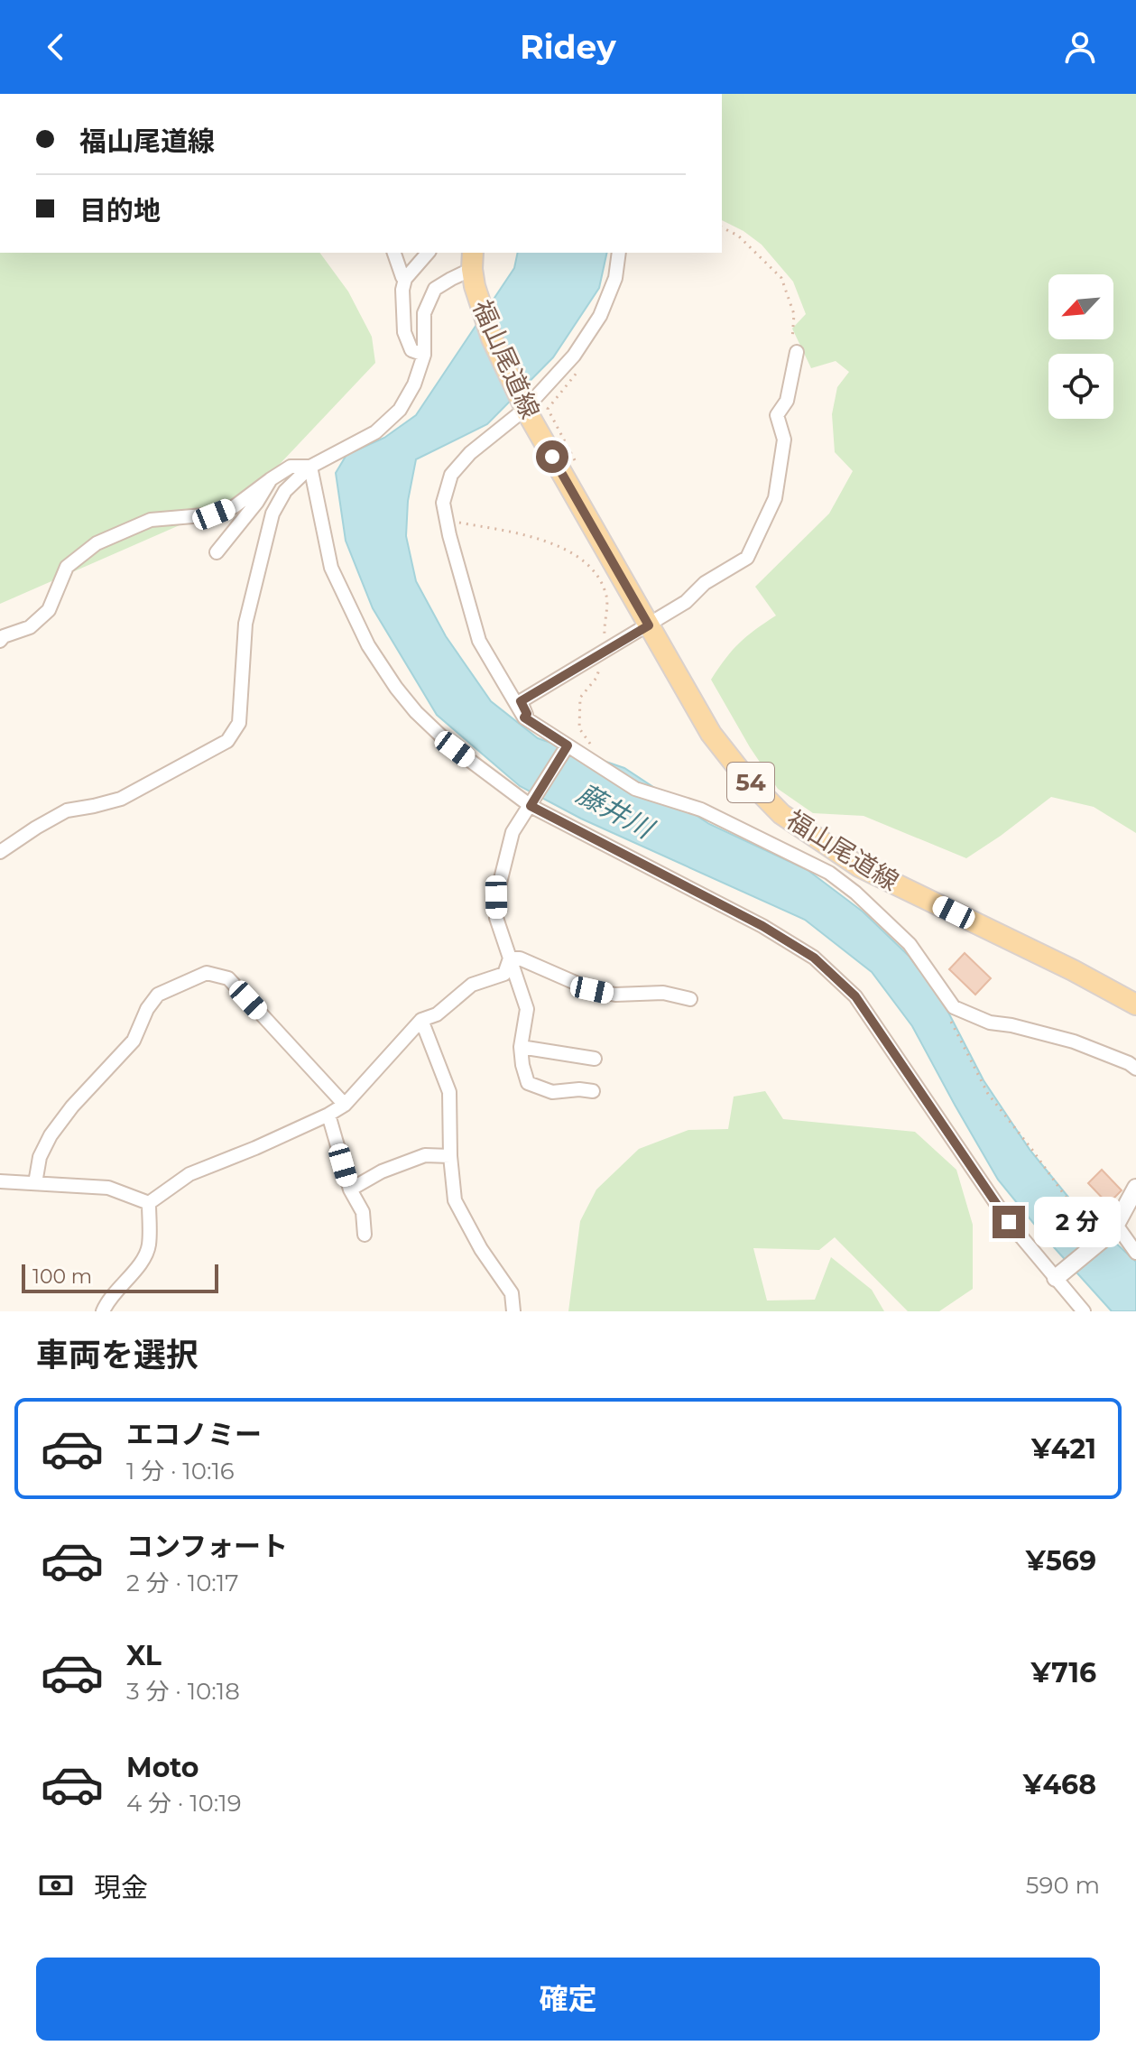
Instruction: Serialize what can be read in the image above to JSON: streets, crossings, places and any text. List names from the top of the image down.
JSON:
{
  "streets": {
    "main road": ["福山尾道線", "54"]
  },
  "water": ["藤井川"],
  "scale_bar": "100 m",
  "north": "bottom left",
  "page": {
    "header": "Ridey",
    "banner": ["福山尾道線", "目的地"],
    "bubble": "2 分",
    "scale": "100 m",
    "heading": "車両を選択",
    "list": [
      {
        "name": "エコノミー",
        "note": "1 分 · 10:16",
        "value": "¥421"
      },
      {
        "name": "コンフォート",
        "note": "2 分 · 10:17",
        "value": "¥569"
      },
      {
        "name": "XL",
        "note": "3 分 · 10:18",
        "value": "¥716"
      },
      {
        "name": "Moto",
        "note": "4 分 · 10:19",
        "value": "¥468"
      }
    ],
    "pay": ["現金", "590 m"],
    "buttons": "確定"
  }
}
